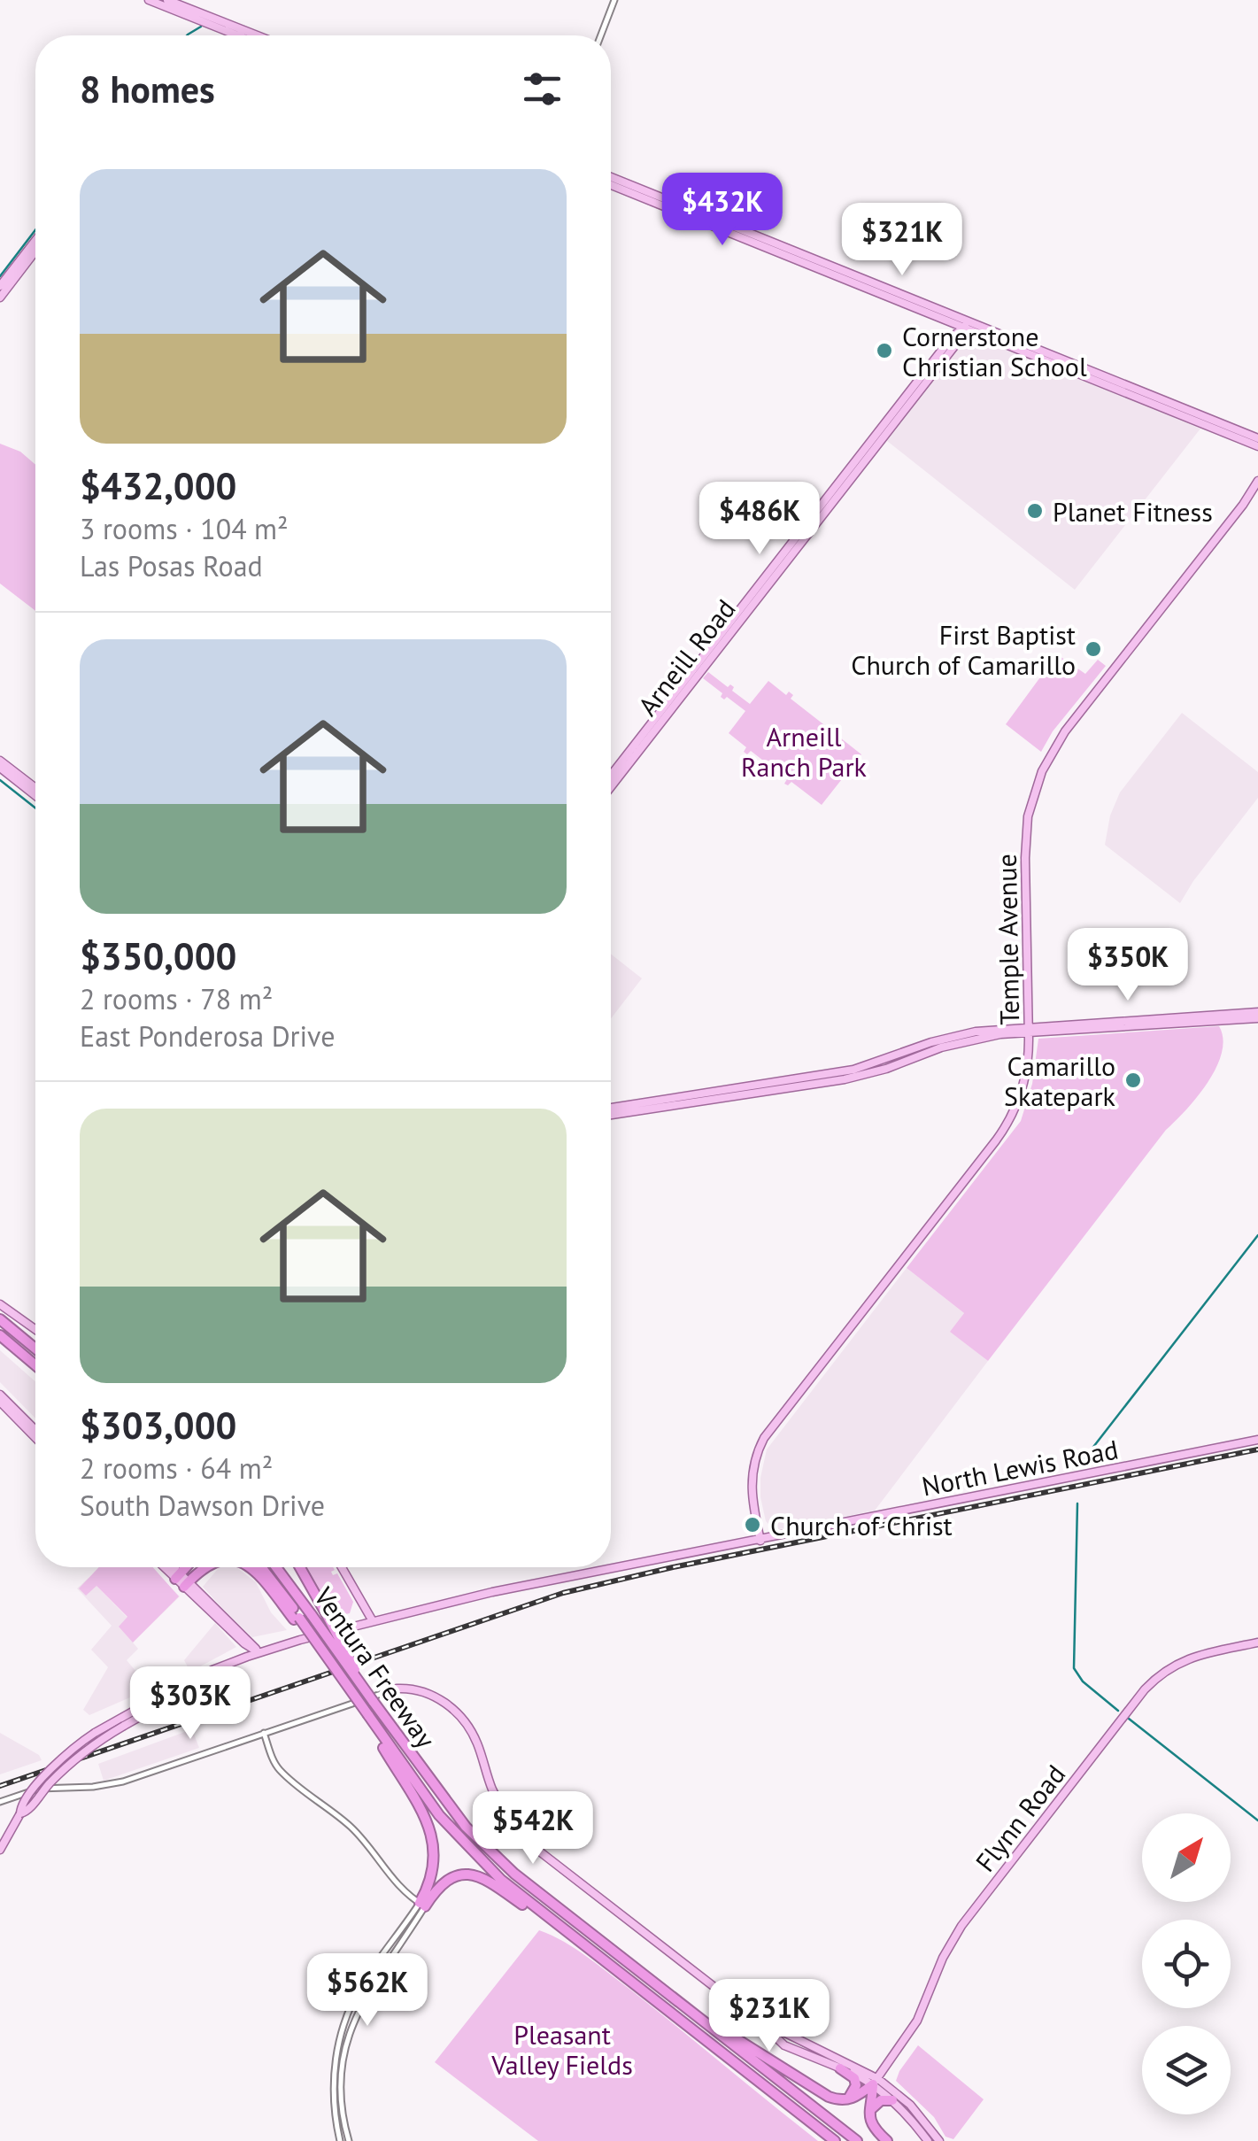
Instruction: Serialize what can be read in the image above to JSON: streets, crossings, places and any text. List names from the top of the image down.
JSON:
{
  "streets": {
    "highway": ["Ventura Freeway"],
    "main road": [
      "Arneill Road",
      "Temple Avenue",
      "North Lewis Road",
      "Flynn Road"
    ]
  },
  "crossings": [
    ["Temple Avenue", "North Lewis Road"]
  ],
  "parks": ["Arneill Ranch Park", "Pleasant Valley Fields"],
  "places": [
    "Cornerstone Christian School",
    "Planet Fitness",
    "First Baptist Church of Camarillo",
    "Camarillo Skatepark",
    "Church of Christ"
  ],
  "north": "top right",
  "page": {
    "heading": "8 homes",
    "list": [
      {
        "name": "$432,000",
        "note": "3 rooms · 104 m² · Las Posas Road"
      },
      {
        "name": "$350,000",
        "note": "2 rooms · 78 m² · East Ponderosa Drive"
      },
      {
        "name": "$303,000",
        "note": "2 rooms · 64 m² · South Dawson Drive"
      }
    ],
    "price": [
      "$432K",
      "$321K",
      "$486K",
      "$350K",
      "$303K",
      "$542K",
      "$562K",
      "$231K"
    ]
  }
}
